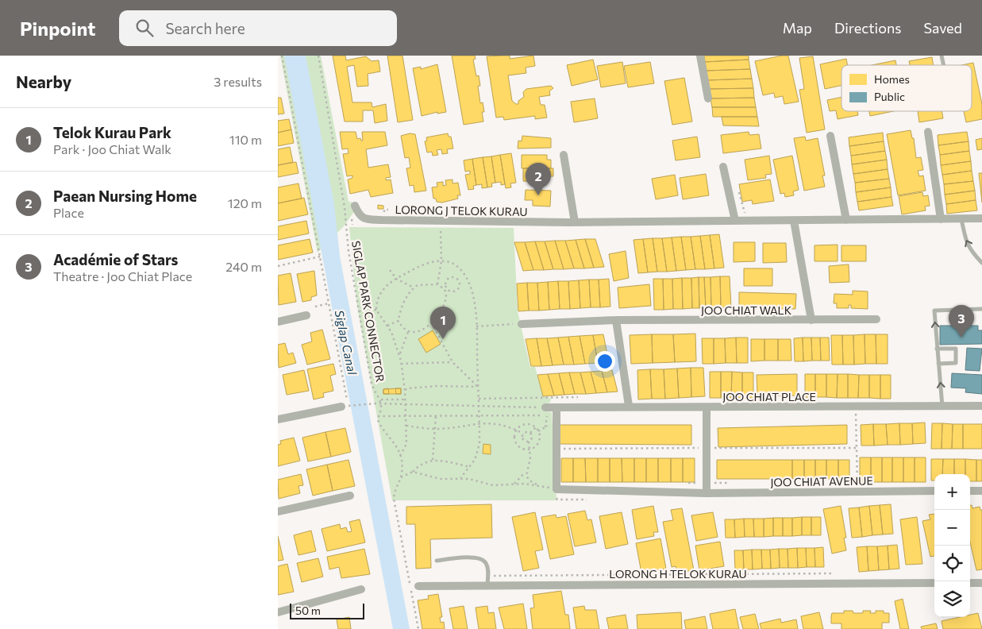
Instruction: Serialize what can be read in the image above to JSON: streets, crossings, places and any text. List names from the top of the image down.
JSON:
{
  "streets": {
    "street": [
      "LORONG J TELOK KURAU",
      "JOO CHIAT WALK",
      "JOO CHIAT PLACE",
      "JOO CHIAT AVENUE",
      "LORONG H TELOK KURAU"
    ],
    "path": ["SIGLAP PARK CONNECTOR"]
  },
  "water": ["Siglap Canal"],
  "legend": ["Homes", "Public"],
  "scale_bar": "50 m",
  "page": {
    "header": "Pinpoint",
    "search": "Search here",
    "nav": ["Map", "Directions", "Saved"],
    "heading": ["Nearby", "3 results"],
    "list": [
      {
        "mark": "1",
        "name": "Telok Kurau Park",
        "note": "Park · Joo Chiat Walk",
        "value": "110 m"
      },
      {
        "mark": "2",
        "name": "Paean Nursing Home",
        "note": "Place",
        "value": "120 m"
      },
      {
        "mark": "3",
        "name": "Académie of Stars",
        "note": "Theatre · Joo Chiat Place",
        "value": "240 m"
      }
    ],
    "pins": ["2", "3", "1"],
    "map_buttons": ["+", "−"],
    "scale": "50 m"
  }
}
